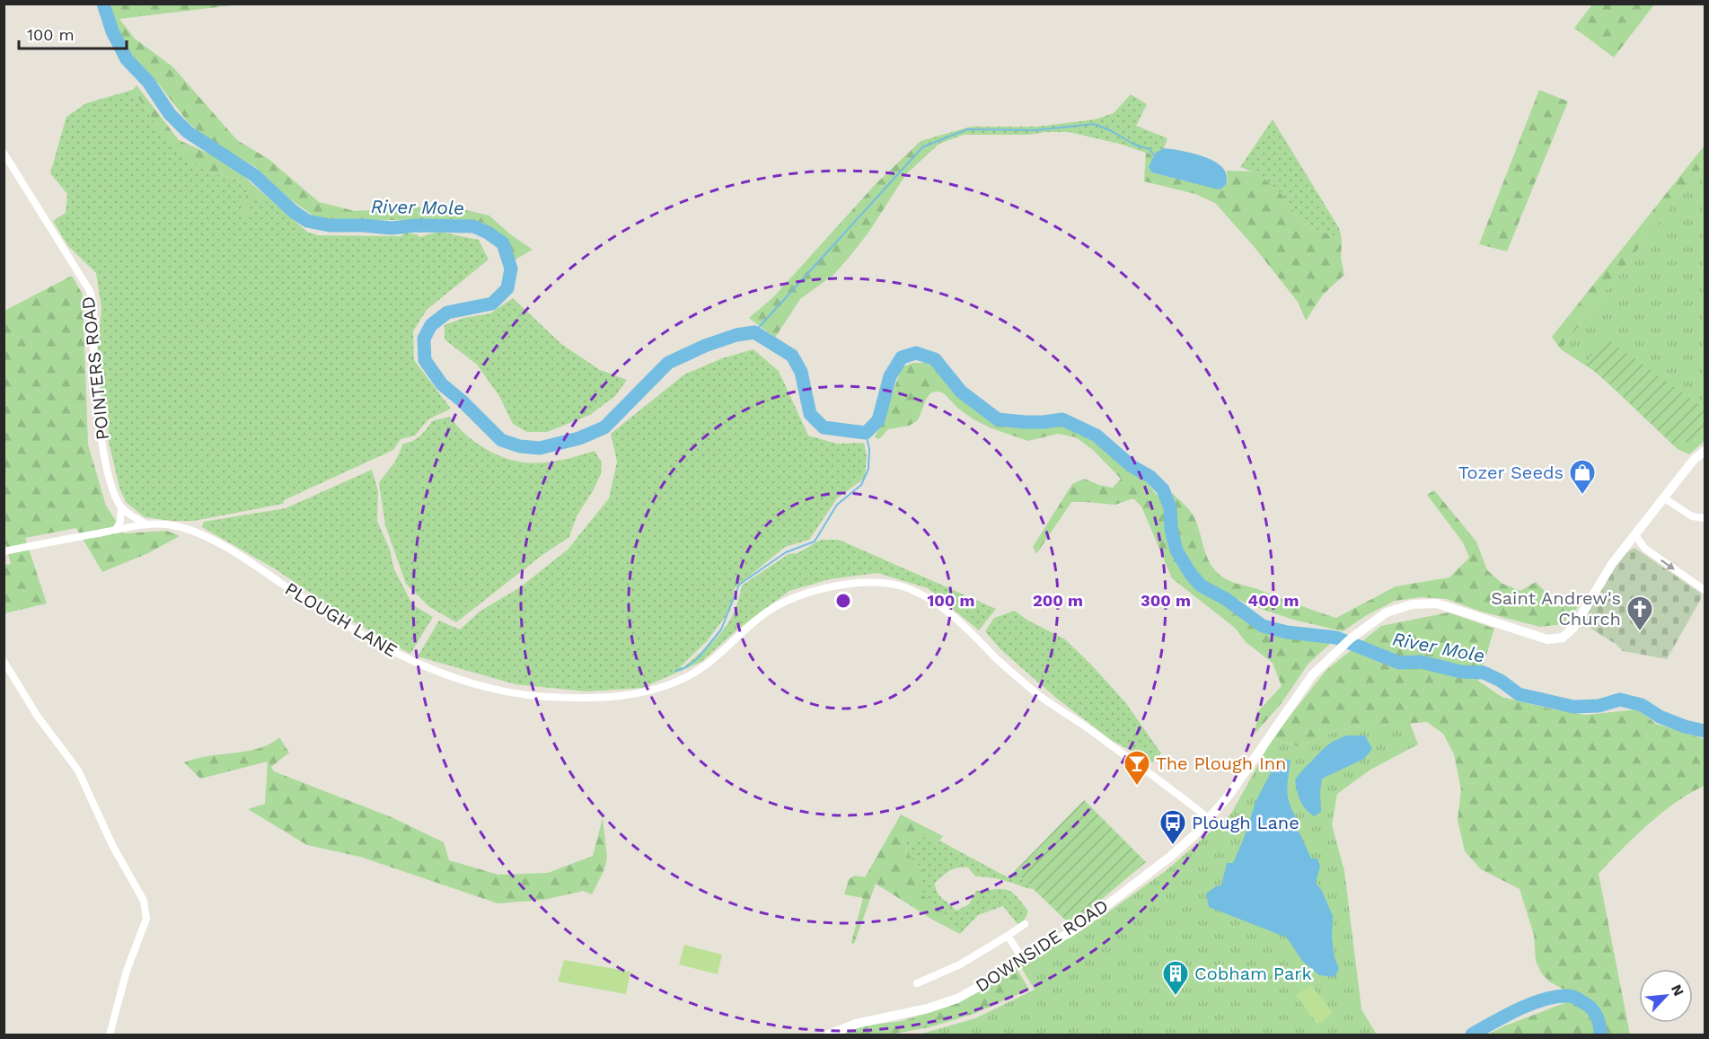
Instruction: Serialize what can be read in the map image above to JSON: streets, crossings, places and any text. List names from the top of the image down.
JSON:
{
  "streets": {
    "street": ["POINTERS ROAD", "PLOUGH LANE", "DOWNSIDE ROAD"]
  },
  "crossings": [
    ["PLOUGH LANE", "DOWNSIDE ROAD"]
  ],
  "water": ["River Mole"],
  "places": {
    "shop": ["Tozer Seeds"],
    "church": ["Saint Andrew's Church"],
    "bar": ["The Plough Inn"],
    "bus stop": ["Plough Lane"],
    "building": ["Cobham Park"]
  },
  "scale_bar": "100 m",
  "north": "top right",
  "rings": [
    "100 m",
    "200 m",
    "300 m",
    "400 m"
  ]
}
